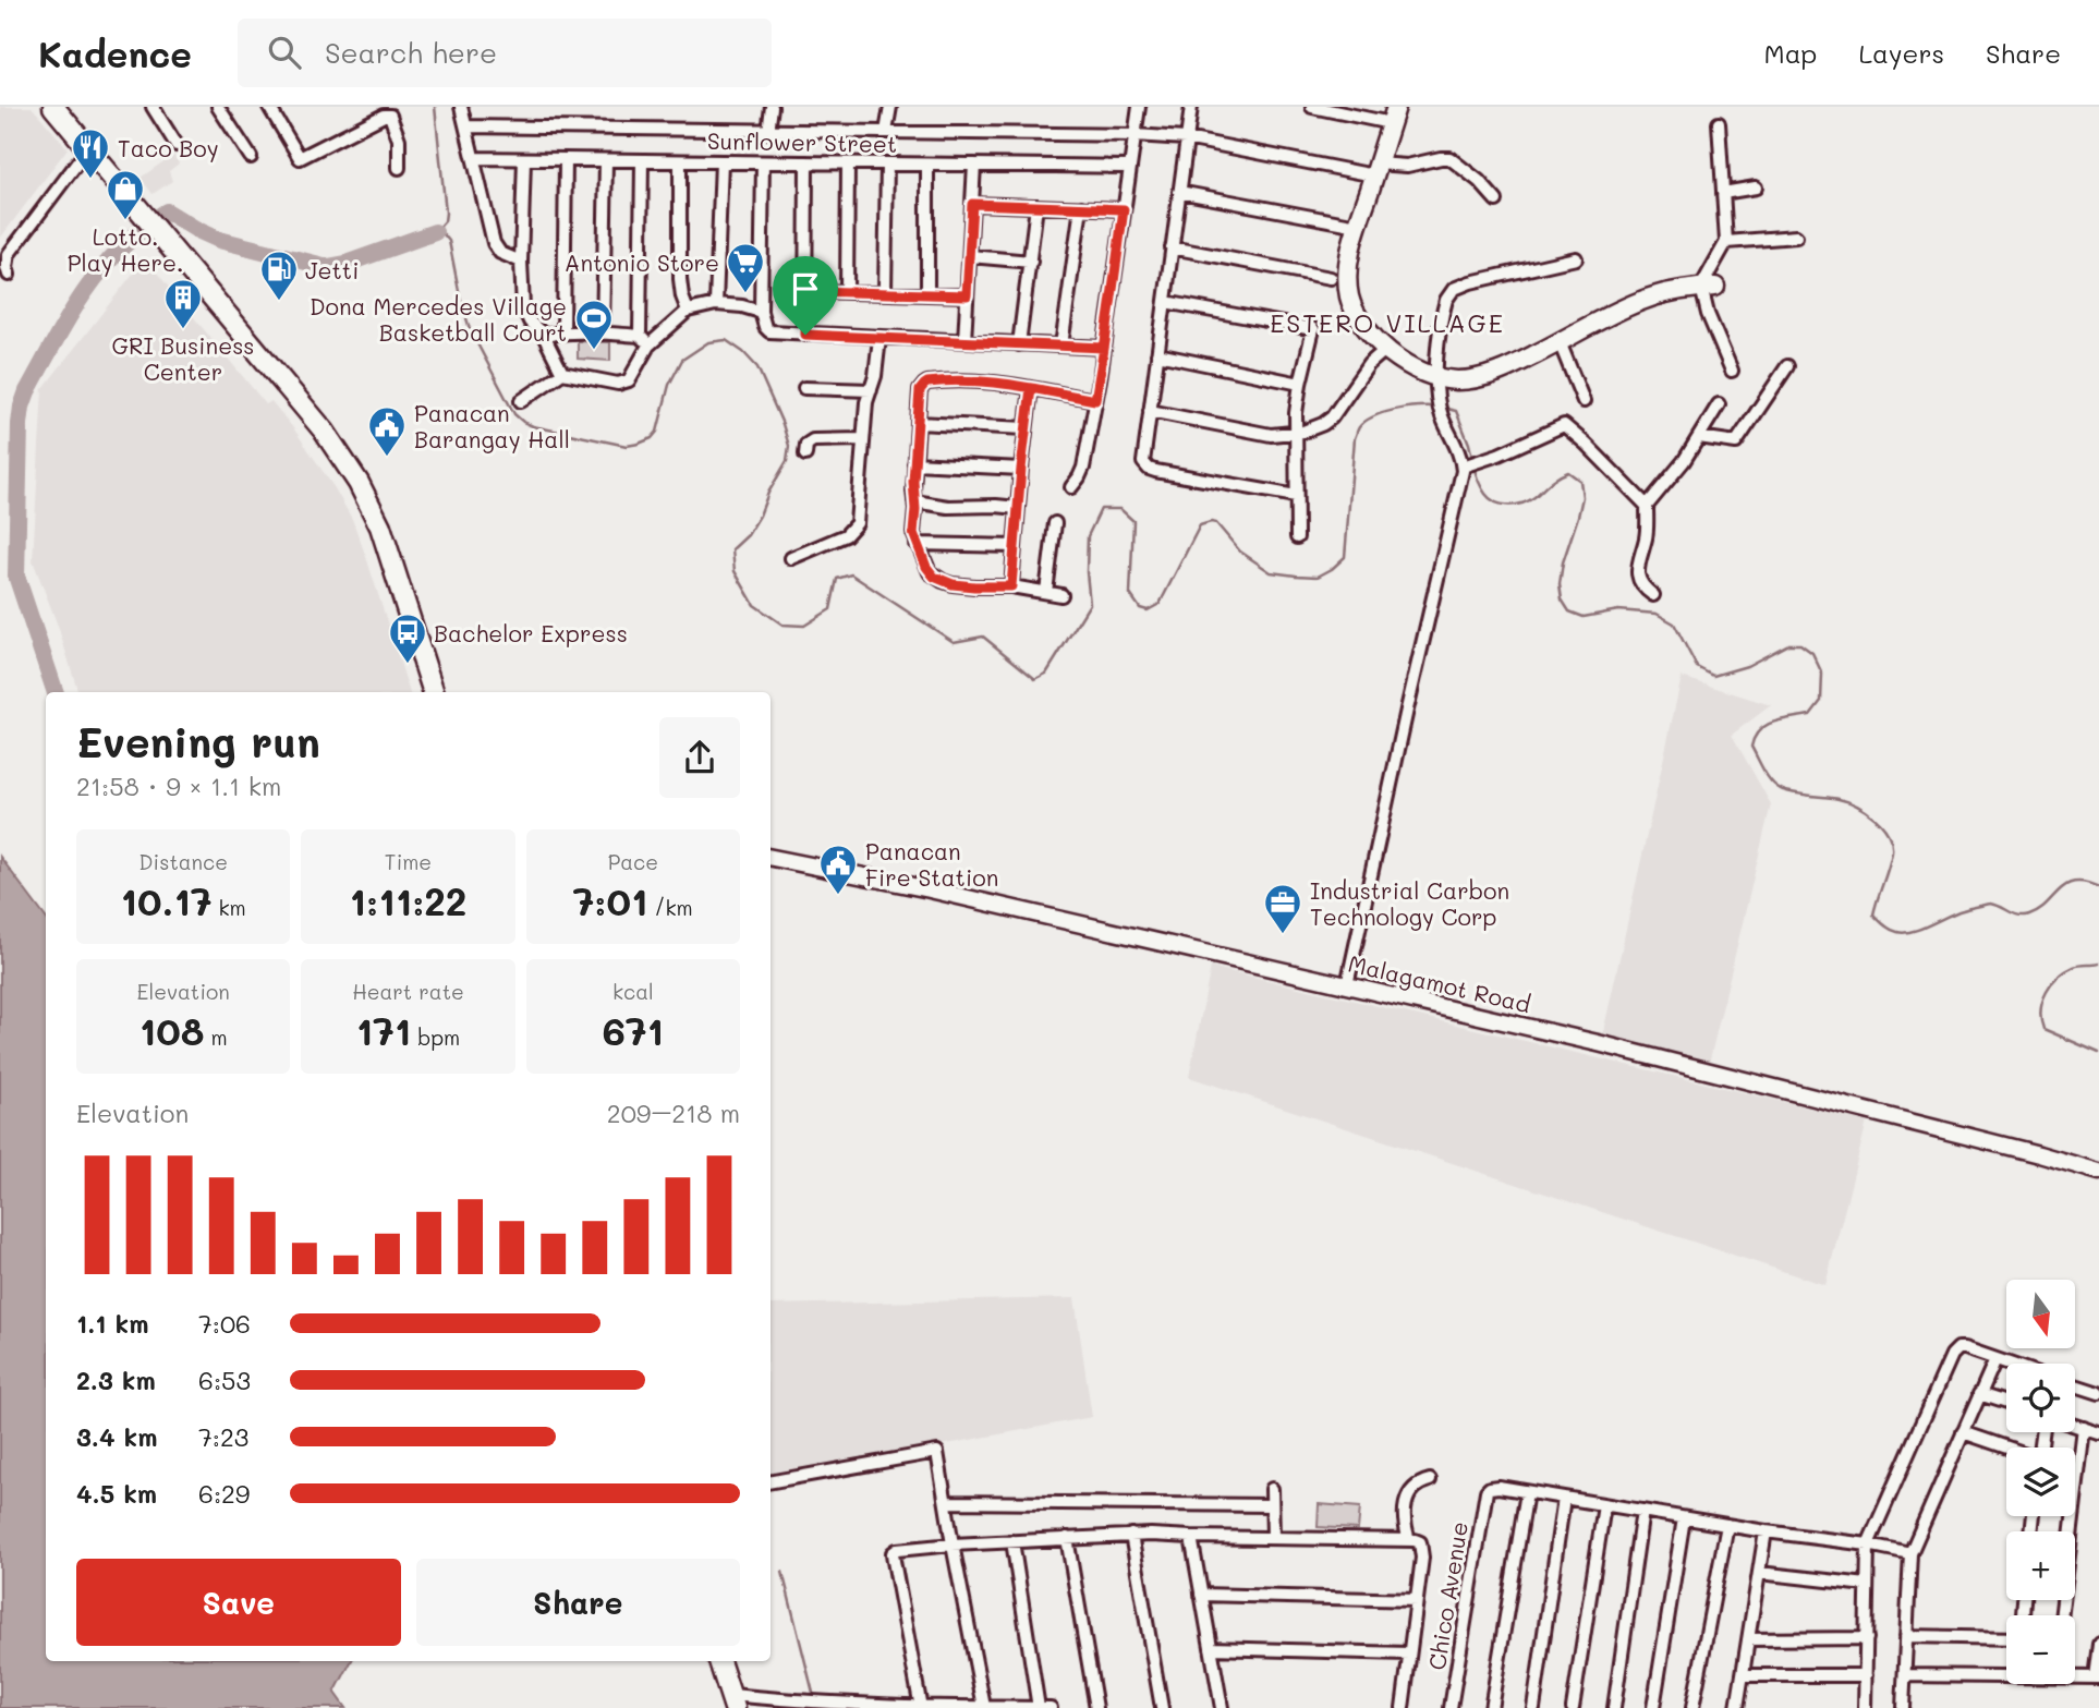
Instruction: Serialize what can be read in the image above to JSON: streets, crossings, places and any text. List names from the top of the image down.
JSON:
{
  "streets": {
    "street": ["Sunflower Street", "Malagamot Road", "Chico Avenue"]
  },
  "districts": ["ESTERO VILLAGE"],
  "places": {
    "restaurant": ["Taco Boy"],
    "shop": ["Lotto. Play Here."],
    "supermarket": ["Antonio Store"],
    "fuel station": ["Jetti"],
    "building": ["GRI Business Center"],
    "sports": ["Dona Mercedes Village Basketball Court"],
    "public building": ["Panacan Barangay Hall", "Panacan Fire Station"],
    "bus stop": ["Bachelor Express"],
    "office": ["Industrial Carbon Technology Corp"]
  },
  "north": "bottom",
  "page": {
    "header": "Kadence",
    "search": "Search here",
    "nav": ["Map", "Layers", "Share"],
    "heading": ["Evening run", "21:58 · 9 × 1.1 km"],
    "stats": [
      ["Distance", "10.17 km"],
      ["Time", "1:11:22"],
      ["Pace", "7:01 /km"],
      ["Elevation", "108 m"],
      ["Heart rate", "171 bpm"],
      ["kcal", "671"]
    ],
    "chart": ["Elevation", "209–218 m"],
    "map_buttons": ["+", "−"],
    "list": [
      {
        "name": "1.1 km",
        "note": "7:06"
      },
      {
        "name": "2.3 km",
        "note": "6:53"
      },
      {
        "name": "3.4 km",
        "note": "7:23"
      },
      {
        "name": "4.5 km",
        "note": "6:29"
      }
    ],
    "buttons": ["Save", "Share"]
  }
}
